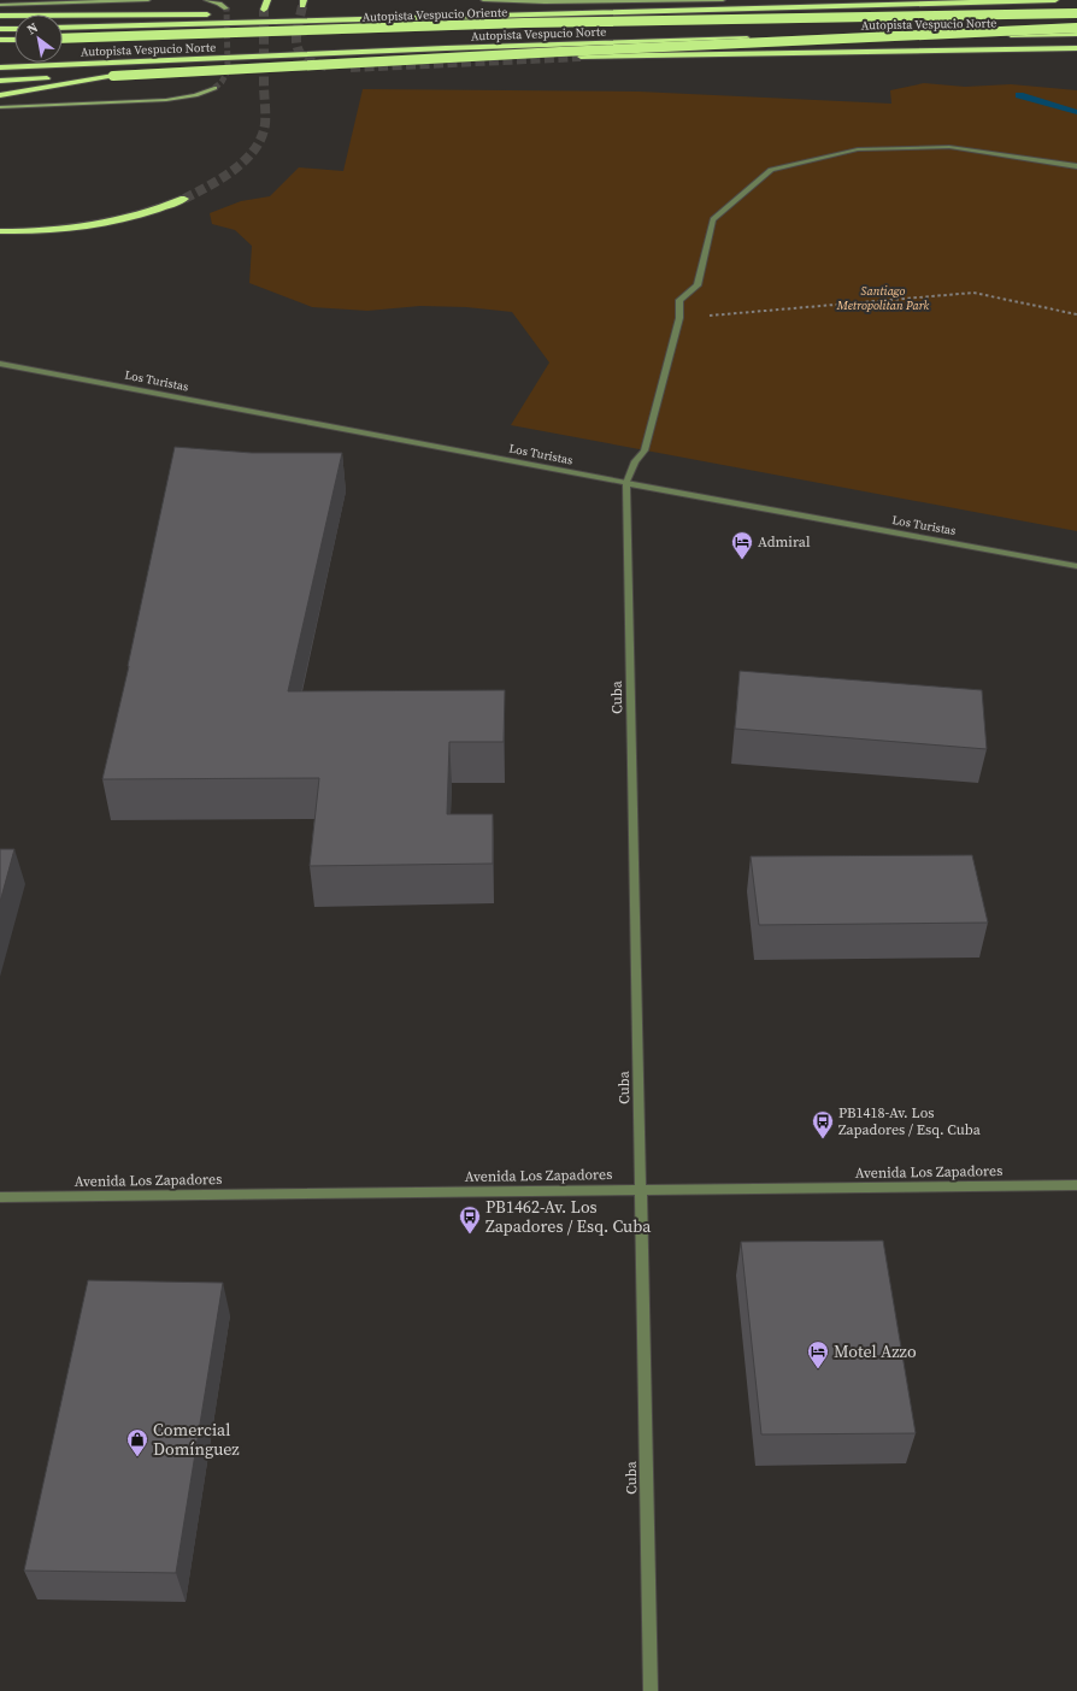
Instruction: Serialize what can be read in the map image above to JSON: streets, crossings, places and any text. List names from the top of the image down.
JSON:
{
  "streets": {
    "highway": ["Autopista Vespucio Oriente", "Autopista Vespucio Norte"],
    "street": ["Los Turistas", "Cuba", "Avenida Los Zapadores"]
  },
  "crossings": [
    ["Los Turistas", "Cuba"],
    ["Cuba", "Avenida Los Zapadores"]
  ],
  "parks": ["Santiago Metropolitan Park"],
  "places": {
    "hotel": ["Admiral", "Motel Azzo"],
    "bus stop": ["PB1418-Av. Los Zapadores / Esq. Cuba", "PB1462-Av. Los Zapadores / Esq. Cuba"],
    "shop": ["Comercial Domínguez"]
  },
  "north": "top left"
}
